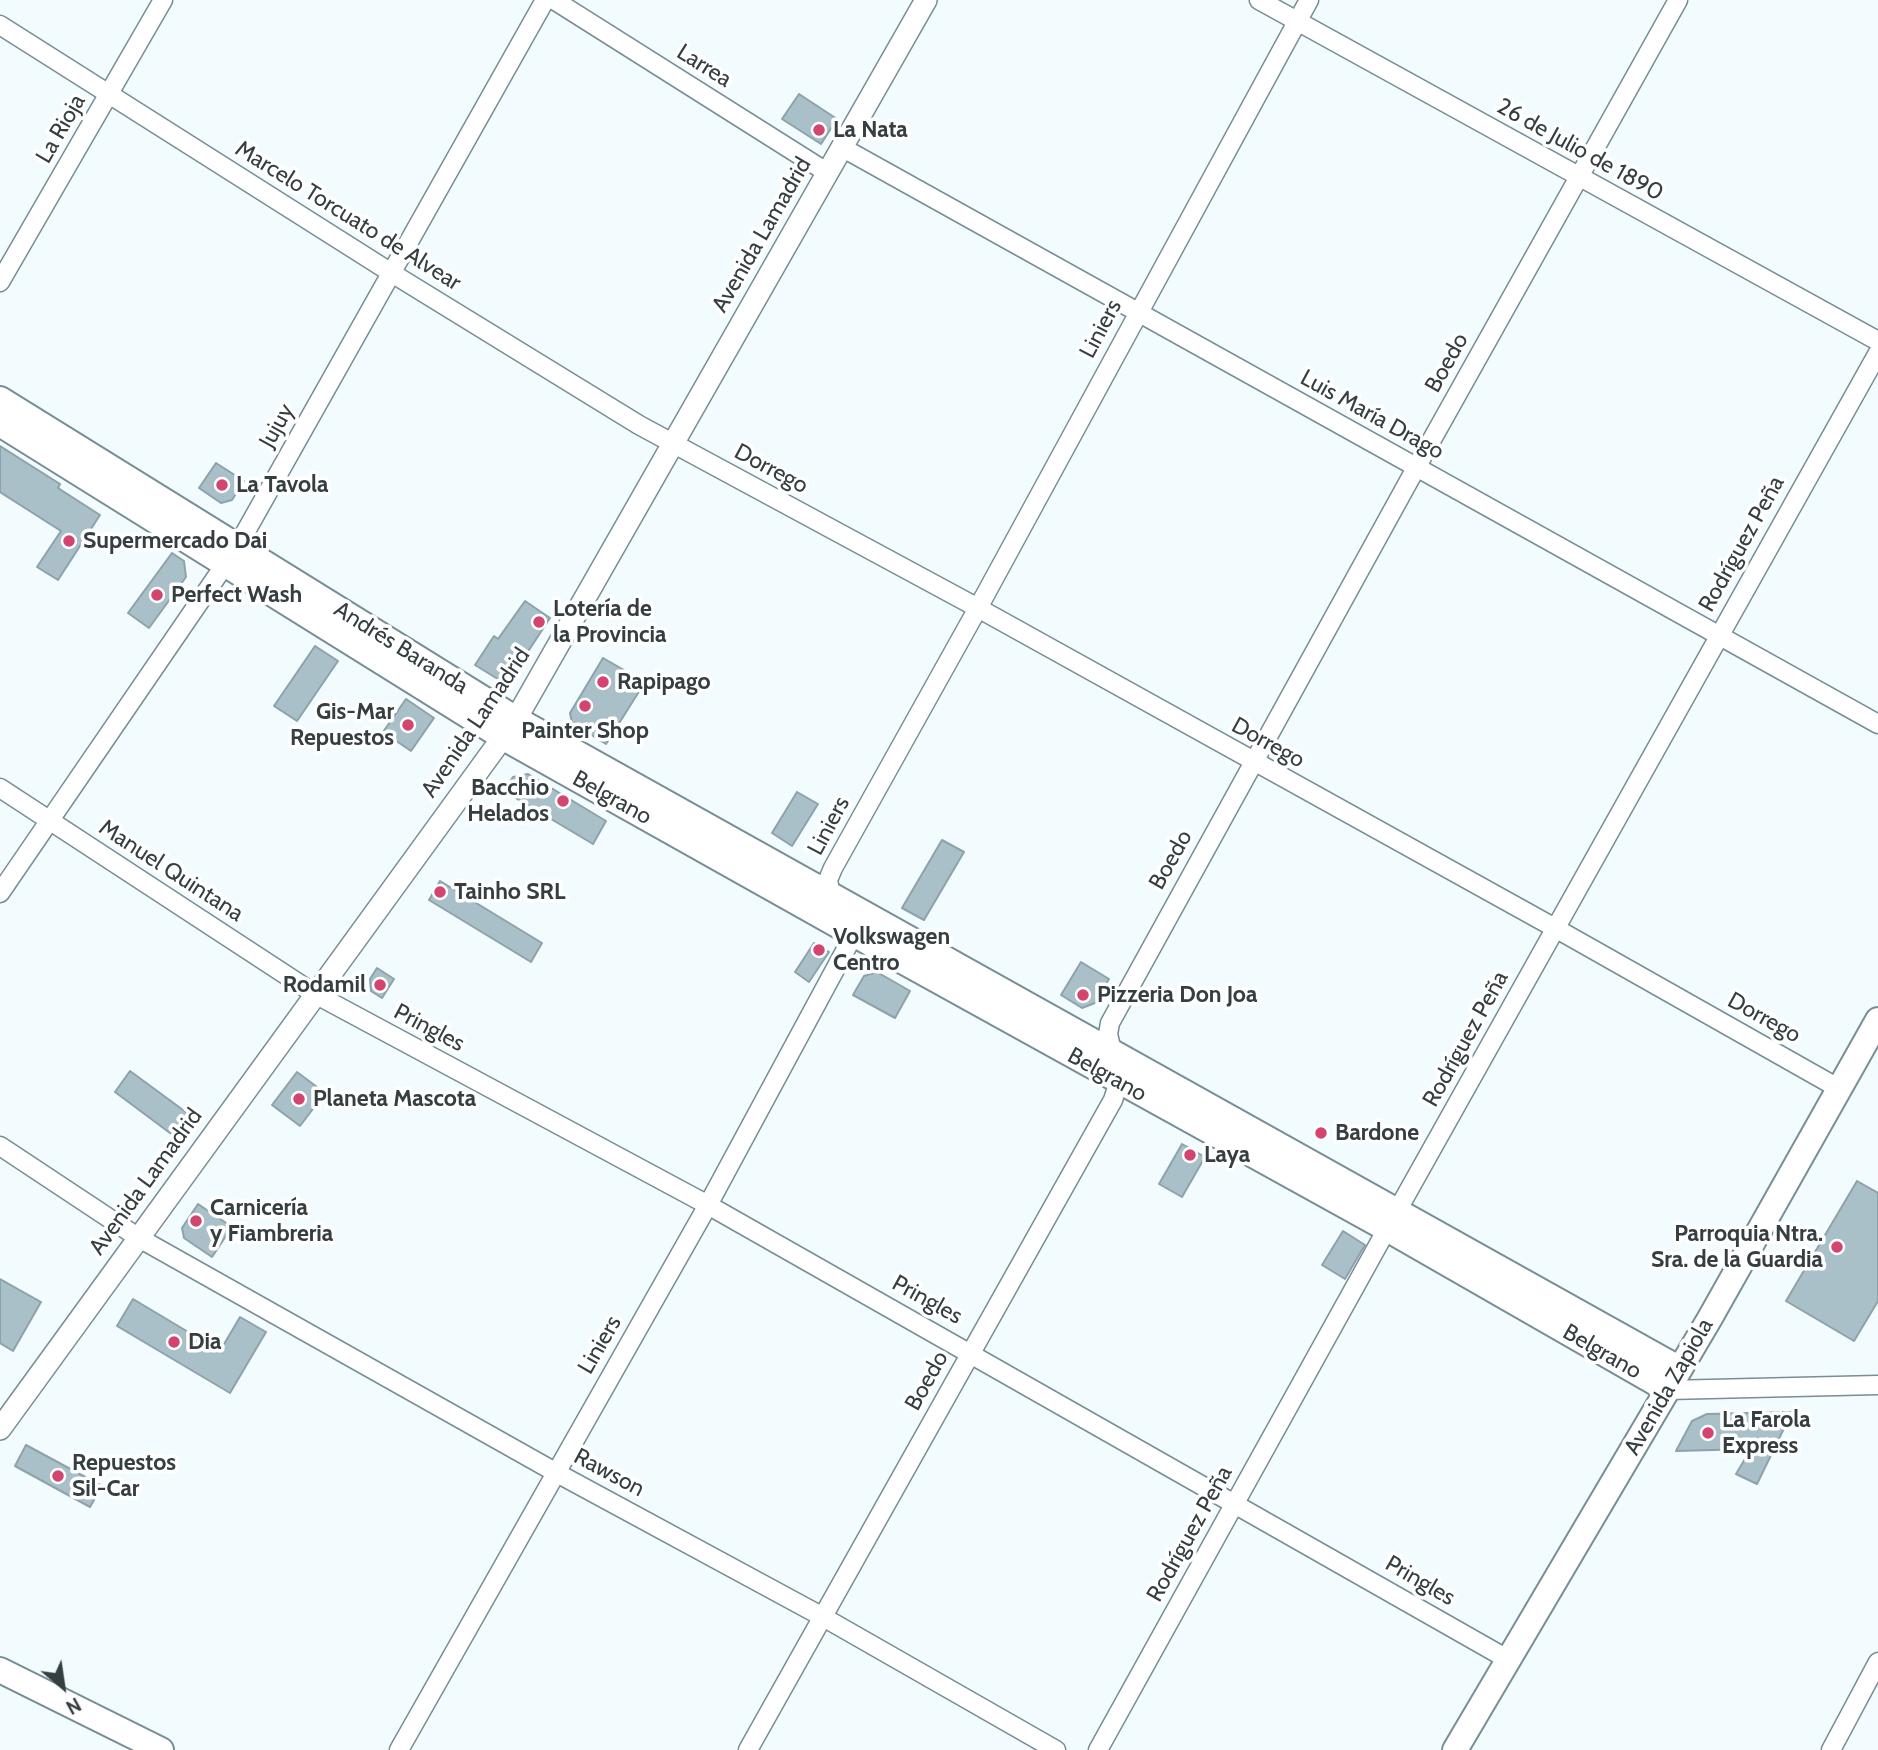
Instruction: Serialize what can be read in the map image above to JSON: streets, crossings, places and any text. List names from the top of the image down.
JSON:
{
  "streets": {
    "main road": ["Andrés Baranda", "Belgrano", "Avenida Zapiola"],
    "street": [
      "Larrea",
      "La Rioja",
      "26 de Julio de 1890",
      "Marcelo Torcuato de Alvear",
      "Avenida Lamadrid",
      "Liniers",
      "Boedo",
      "Luis María Drago",
      "Jujuy",
      "Dorrego",
      "Rodríguez Peña",
      "Manuel Quintana",
      "Pringles",
      "Rawson"
    ]
  },
  "crossings": [
    ["Larrea", "Avenida Lamadrid"],
    ["La Rioja", "Marcelo Torcuato de Alvear"],
    ["26 de Julio de 1890", "Liniers"],
    ["26 de Julio de 1890", "Boedo"],
    ["Marcelo Torcuato de Alvear", "Avenida Lamadrid"],
    ["Marcelo Torcuato de Alvear", "Jujuy"],
    ["Marcelo Torcuato de Alvear", "Dorrego"],
    ["Avenida Lamadrid", "Luis María Drago"],
    ["Avenida Lamadrid", "Dorrego"],
    ["Avenida Lamadrid", "Andrés Baranda"],
    ["Avenida Lamadrid", "Belgrano"],
    ["Avenida Lamadrid", "Manuel Quintana"],
    ["Avenida Lamadrid", "Pringles"],
    ["Avenida Lamadrid", "Rawson"],
    ["Liniers", "Luis María Drago"],
    ["Liniers", "Dorrego"],
    ["Liniers", "Belgrano"],
    ["Liniers", "Pringles"],
    ["Liniers", "Rawson"],
    ["Boedo", "Luis María Drago"],
    ["Boedo", "Dorrego"],
    ["Boedo", "Belgrano"],
    ["Boedo", "Pringles"],
    ["Boedo", "Rawson"],
    ["Luis María Drago", "Rodríguez Peña"],
    ["Jujuy", "Andrés Baranda"],
    ["Jujuy", "Manuel Quintana"],
    ["Dorrego", "Rodríguez Peña"],
    ["Dorrego", "Avenida Zapiola"],
    ["Rodríguez Peña", "Belgrano"],
    ["Rodríguez Peña", "Pringles"],
    ["Andrés Baranda", "Belgrano"],
    ["Belgrano", "Avenida Zapiola"],
    ["Manuel Quintana", "Pringles"],
    ["Pringles", "Avenida Zapiola"]
  ],
  "places": [
    "La Nata",
    "La Tavola",
    "Supermercado Dai",
    "Perfect Wash",
    "Lotería de la Provincia",
    "Rapipago",
    "Painter Shop",
    "Gis-Mar Repuestos",
    "Bacchio Helados",
    "Tainho SRL",
    "Volkswagen Centro",
    "Rodamil",
    "Pizzeria Don Joa",
    "Planeta Mascota",
    "Bardone",
    "Laya",
    "Carnicería y Fiambreria",
    "Parroquia Ntra. Sra. de la Guardia",
    "Dia",
    "La Farola Express",
    "Repuestos Sil-Car"
  ],
  "north": "bottom right"
}
